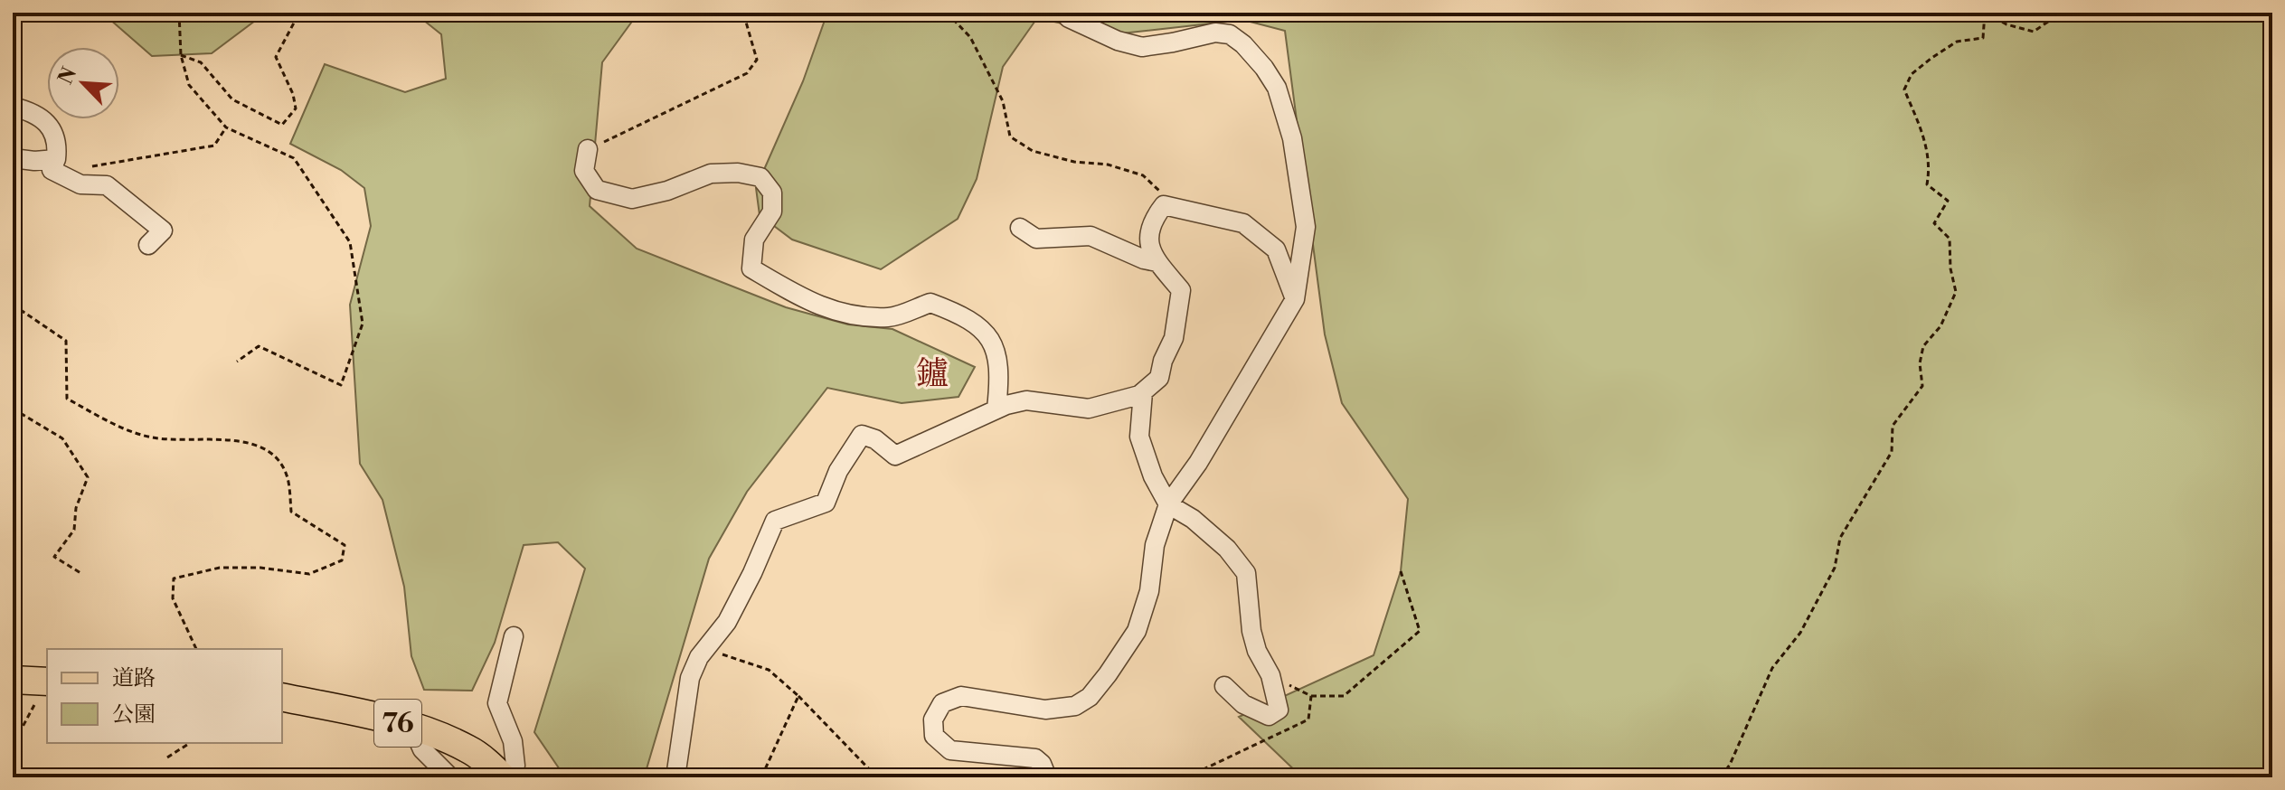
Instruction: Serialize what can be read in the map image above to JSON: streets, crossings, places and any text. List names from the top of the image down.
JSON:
{
  "streets": {
    "main road": ["76"]
  },
  "districts": ["鑪"],
  "legend": ["道路", "公園"],
  "north": "top left"
}
